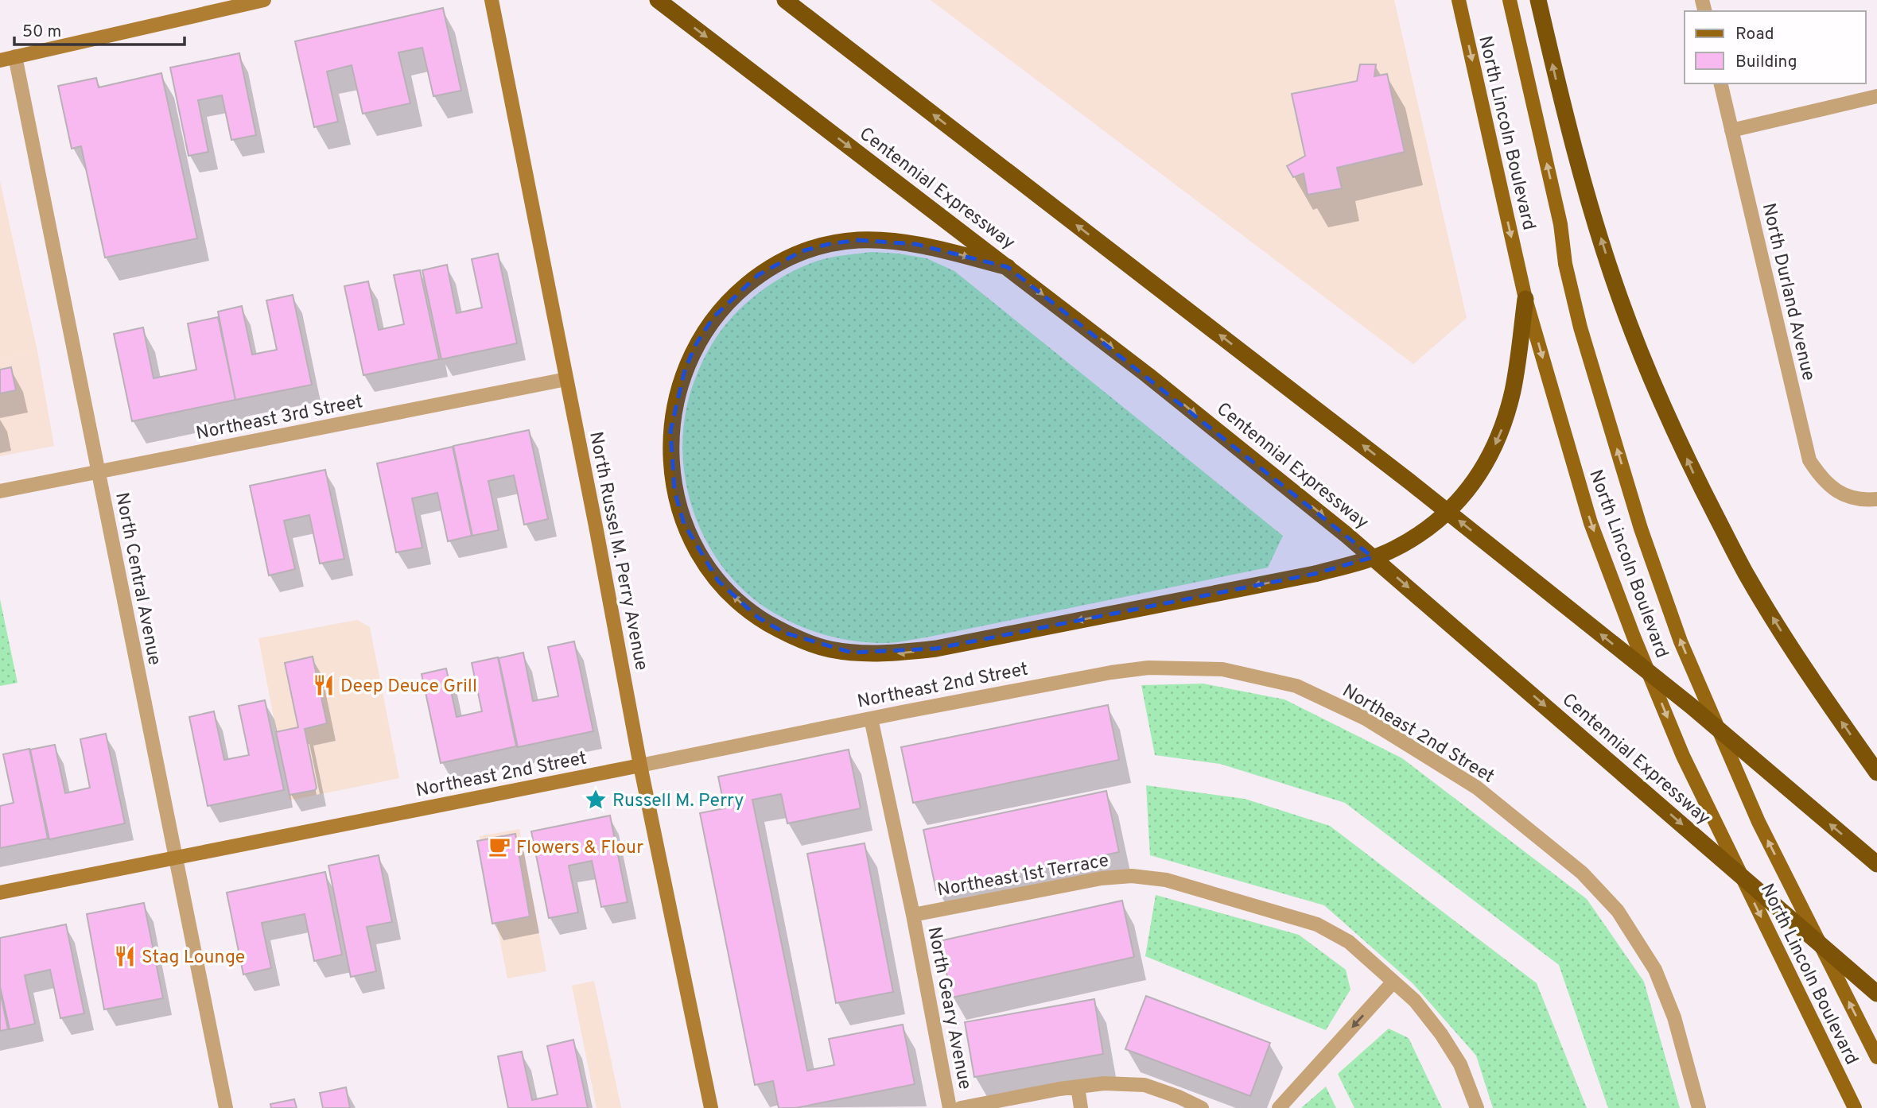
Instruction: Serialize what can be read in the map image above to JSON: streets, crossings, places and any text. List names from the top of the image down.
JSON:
{
  "streets": {
    "highway": ["Centennial Expressway"],
    "main road": ["North Lincoln Boulevard"],
    "street": [
      "North Durland Avenue",
      "Northeast 3rd Street",
      "North Russel M. Perry Avenue",
      "North Central Avenue",
      "Northeast 2nd Street",
      "Northeast 1st Terrace",
      "North Geary Avenue"
    ]
  },
  "crossings": [
    ["Northeast 3rd Street", "North Russel M. Perry Avenue"],
    ["Northeast 3rd Street", "North Central Avenue"],
    ["North Russel M. Perry Avenue", "Northeast 2nd Street"],
    ["North Central Avenue", "Northeast 2nd Street"],
    ["Northeast 2nd Street", "North Geary Avenue"],
    ["Northeast 1st Terrace", "North Geary Avenue"]
  ],
  "places": {
    "restaurant": ["Deep Deuce Grill", "Stag Lounge"],
    "place": ["Russell M. Perry"],
    "cafe": ["Flowers & Flour"]
  },
  "legend": ["Road", "Building"],
  "scale_bar": "50 m"
}
